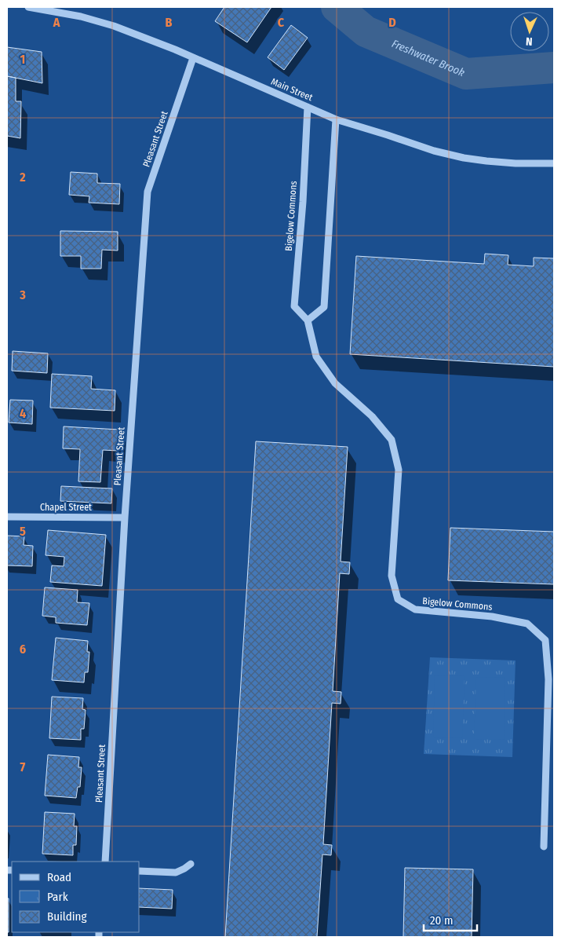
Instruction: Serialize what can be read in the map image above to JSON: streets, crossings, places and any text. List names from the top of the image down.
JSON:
{
  "streets": {
    "street": [
      "Main Street",
      "Pleasant Street",
      "Bigelow Commons",
      "Chapel Street"
    ]
  },
  "crossings": [
    ["Main Street", "Pleasant Street"],
    ["Main Street", "Bigelow Commons"],
    ["Pleasant Street", "Chapel Street"]
  ],
  "water": ["Freshwater Brook"],
  "legend": ["Road", "Park", "Building"],
  "scale_bar": "20 m",
  "north": "bottom",
  "grid": {
    "columns": [
      "A",
      "B",
      "C",
      "D"
    ],
    "rows": [
      "1",
      "2",
      "3",
      "4",
      "5",
      "6",
      "7"
    ]
  }
}
